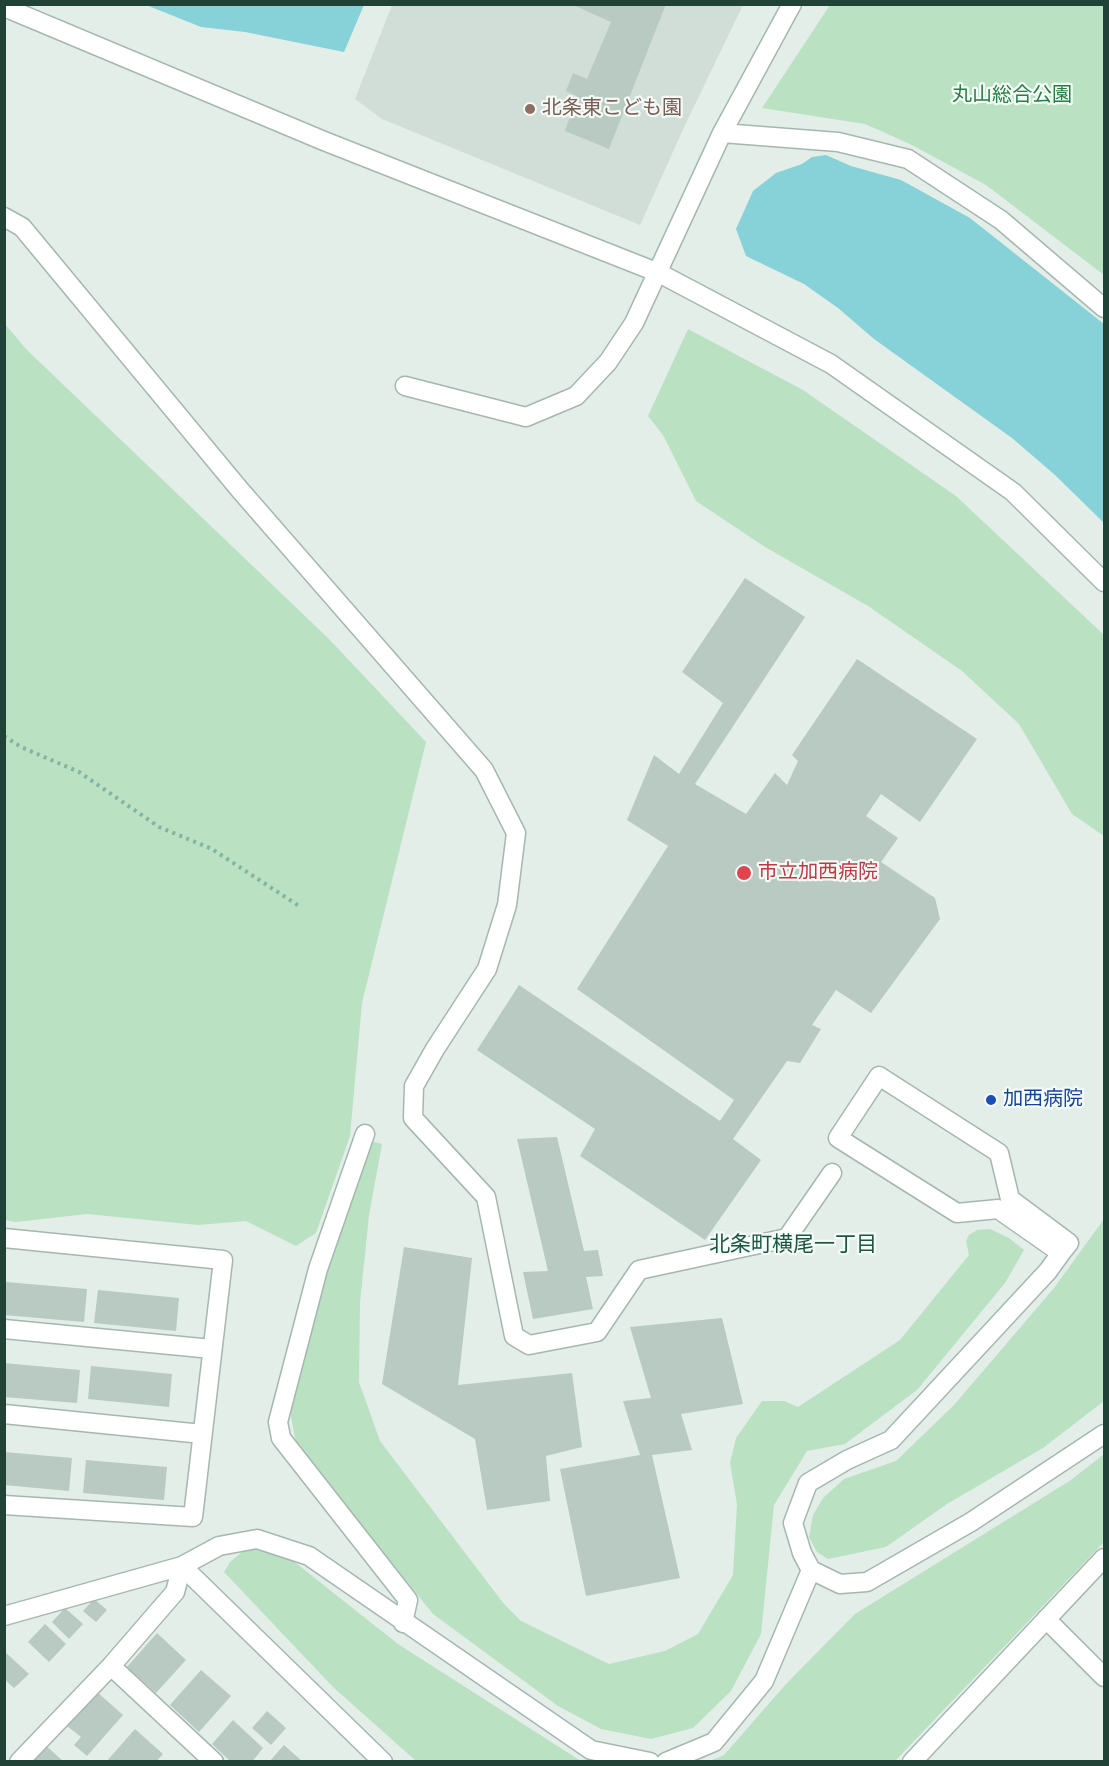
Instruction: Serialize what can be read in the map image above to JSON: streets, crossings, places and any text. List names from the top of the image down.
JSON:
{
  "districts": ["北条町横尾一丁目"],
  "parks": ["丸山総合公園"],
  "places": ["北条東こども園", "市立加西病院", "加西病院"]
}
